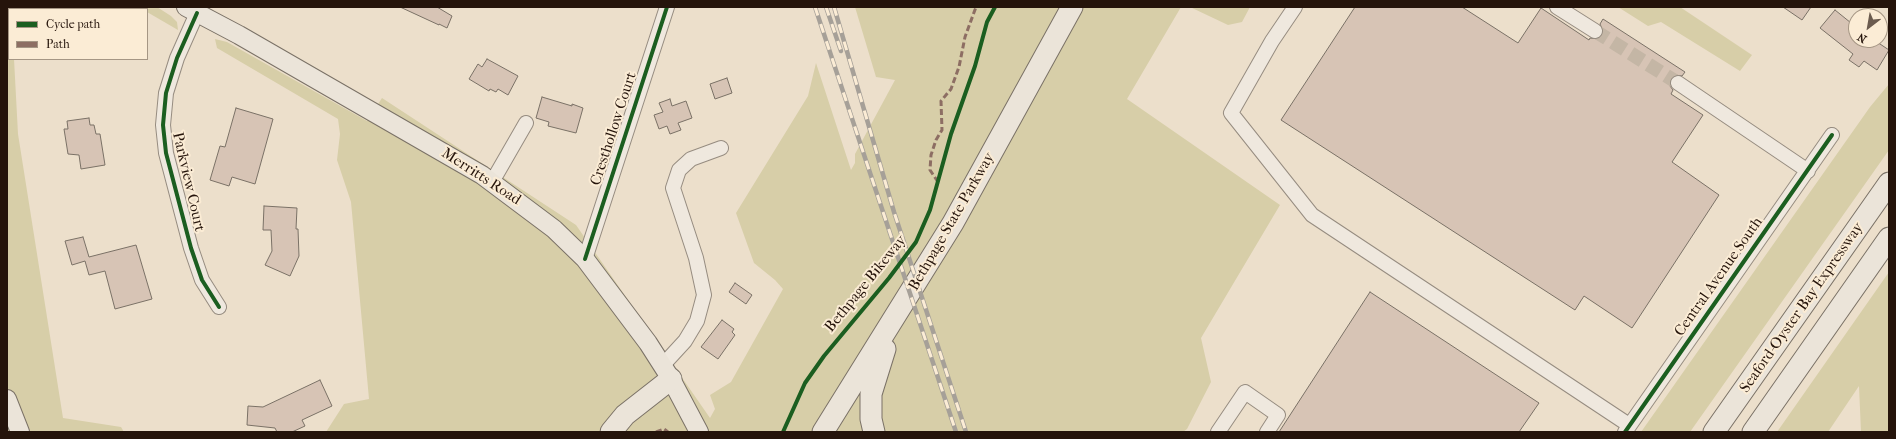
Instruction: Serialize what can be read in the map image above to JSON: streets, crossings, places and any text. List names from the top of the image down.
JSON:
{
  "streets": {
    "highway": ["Bethpage State Parkway", "Seaford-Oyster Bay Expressway"],
    "main road": ["Merritts Road"],
    "street": ["Cresthollow Court", "Parkview Court", "Central Avenue South"],
    "cycle path": ["Bethpage Bikeway"]
  },
  "crossings": [
    ["Cresthollow Court", "Merritts Road"],
    ["Merritts Road", "Parkview Court"]
  ],
  "legend": ["Cycle path", "Path"],
  "north": "bottom left"
}
